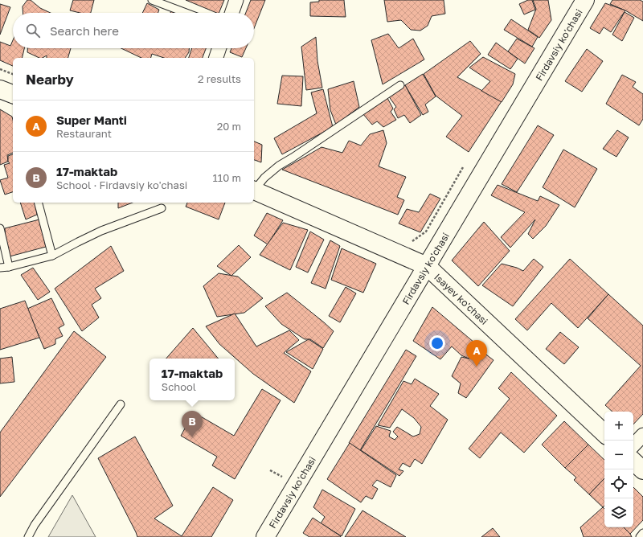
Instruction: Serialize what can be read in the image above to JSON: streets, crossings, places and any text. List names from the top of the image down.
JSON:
{
  "streets": {
    "main road": ["Firdavsiy ko'chasi", "Isayev ko'chasi"]
  },
  "crossings": [
    ["Firdavsiy ko'chasi", "Isayev ko'chasi"]
  ],
  "page": {
    "search": "Search here",
    "heading": ["Nearby", "2 results"],
    "list": [
      {
        "mark": "A",
        "name": "Super Manti",
        "note": "Restaurant",
        "value": "20 m"
      },
      {
        "mark": "B",
        "name": "17-maktab",
        "note": "School · Firdavsiy ko'chasi",
        "value": "110 m"
      }
    ],
    "pins": ["A", "B"],
    "popup": ["17-maktab", "School"],
    "map_buttons": ["+", "−"]
  }
}
